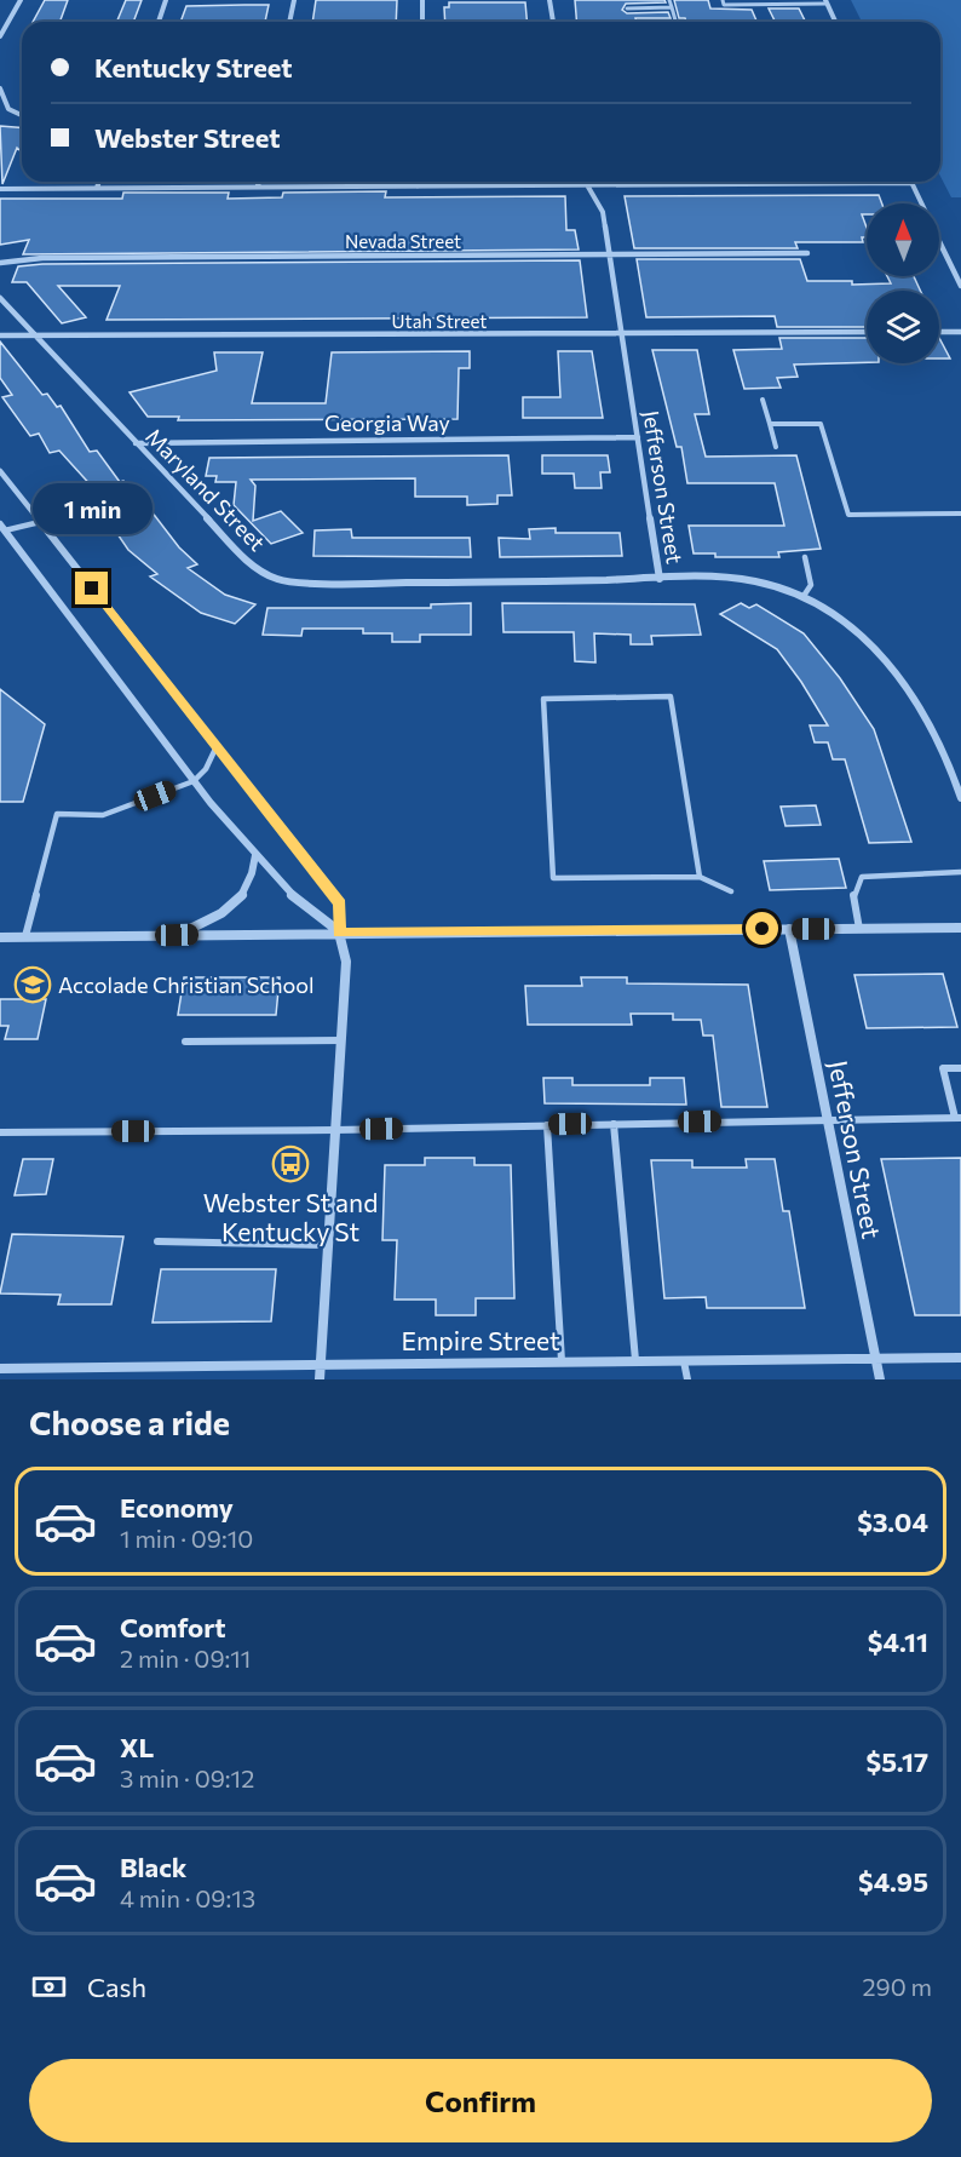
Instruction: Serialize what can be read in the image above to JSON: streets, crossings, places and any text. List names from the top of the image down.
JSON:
{
  "streets": {
    "street": [
      "Nevada Street",
      "Utah Street",
      "Georgia Way",
      "Jefferson Street",
      "Maryland Street",
      "Empire Street"
    ]
  },
  "crossings": [
    ["Nevada Street", "Jefferson Street"],
    ["Utah Street", "Jefferson Street"],
    ["Utah Street", "Maryland Street"],
    ["Georgia Way", "Jefferson Street"],
    ["Georgia Way", "Maryland Street"],
    ["Jefferson Street", "Maryland Street"],
    ["Jefferson Street", "Empire Street"]
  ],
  "places": {
    "school or university": ["Accolade Christian School"],
    "bus stop": ["Webster St and Kentucky St"]
  },
  "north": "top",
  "page": {
    "banner": ["Kentucky Street", "Webster Street"],
    "bubble": "1 min",
    "heading": "Choose a ride",
    "list": [
      {
        "name": "Economy",
        "note": "1 min · 09:10",
        "value": "$3.04"
      },
      {
        "name": "Comfort",
        "note": "2 min · 09:11",
        "value": "$4.11"
      },
      {
        "name": "XL",
        "note": "3 min · 09:12",
        "value": "$5.17"
      },
      {
        "name": "Black",
        "note": "4 min · 09:13",
        "value": "$4.95"
      }
    ],
    "pay": ["Cash", "290 m"],
    "buttons": "Confirm"
  }
}
